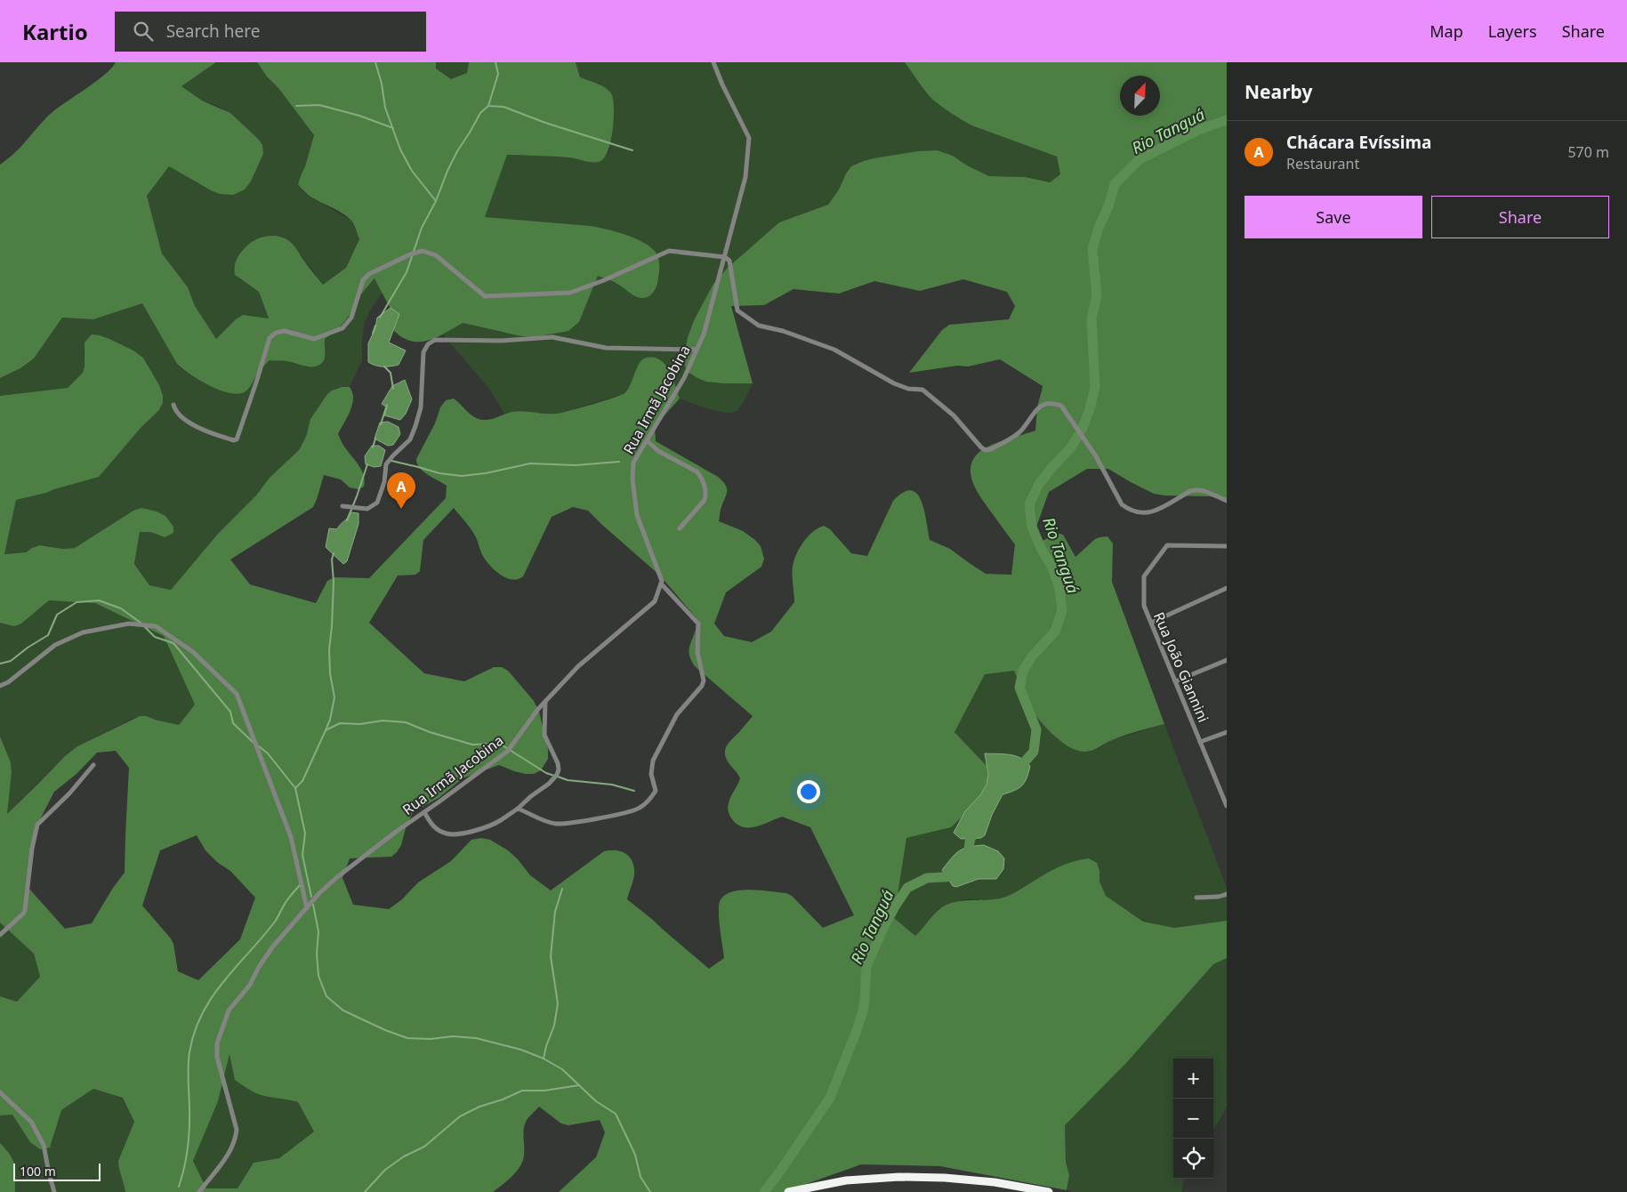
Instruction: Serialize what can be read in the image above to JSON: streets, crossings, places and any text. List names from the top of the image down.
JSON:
{
  "streets": {
    "street": ["Rua Irmã Jacobina", "Rua João Giannini"]
  },
  "water": ["Rio Tanguá"],
  "scale_bar": "100 m",
  "north": "top right",
  "page": {
    "header": "Kartio",
    "search": "Search here",
    "nav": ["Map", "Layers", "Share"],
    "heading": "Nearby",
    "list": [
      {
        "mark": "A",
        "name": "Chácara Evíssima",
        "note": "Restaurant",
        "value": "570 m"
      }
    ],
    "buttons": ["Save", "Share"],
    "pins": "A",
    "map_buttons": ["+", "−"],
    "scale": "100 m"
  }
}
